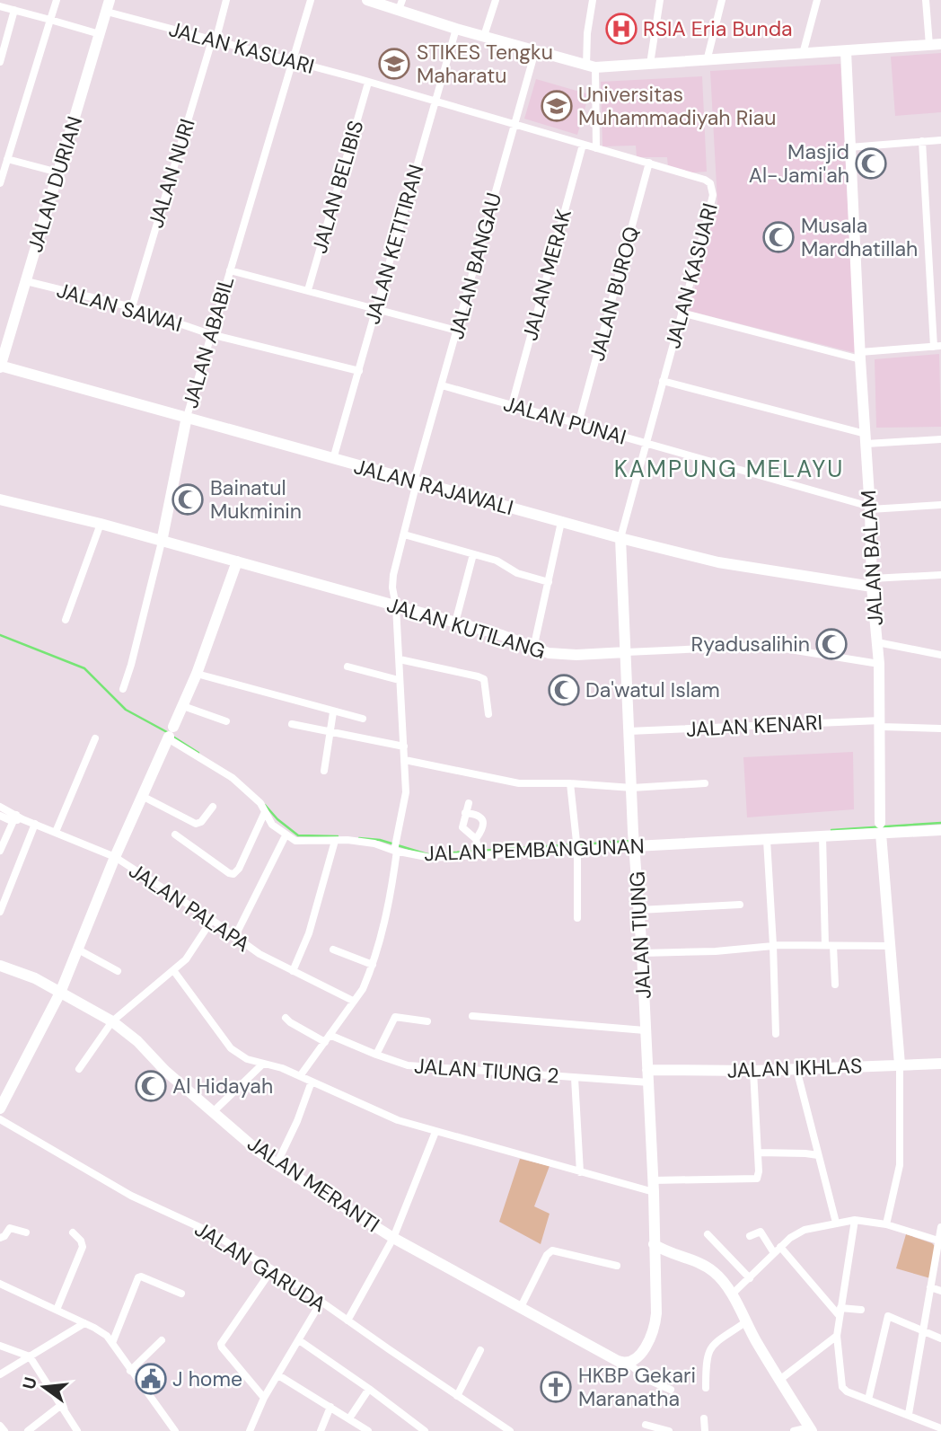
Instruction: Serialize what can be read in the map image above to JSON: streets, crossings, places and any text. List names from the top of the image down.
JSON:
{
  "streets": {
    "street": [
      "JALAN KASUARI",
      "JALAN NURI",
      "JALAN DURIAN",
      "JALAN BELIBIS",
      "JALAN KETITIRAN",
      "JALAN BANGAU",
      "JALAN MERAK",
      "JALAN BUROQ",
      "JALAN SAWAI",
      "JALAN ABABIL",
      "JALAN PUNAI",
      "JALAN RAJAWALI",
      "JALAN BALAM",
      "JALAN KUTILANG",
      "JALAN KENARI",
      "JALAN PEMBANGUNAN",
      "JALAN PALAPA",
      "JALAN TIUNG",
      "JALAN IKHLAS",
      "JALAN TIUNG 2",
      "JALAN MERANTI",
      "JALAN GARUDA"
    ]
  },
  "crossings": [
    ["JALAN KASUARI", "JALAN NURI"],
    ["JALAN KASUARI", "JALAN DURIAN"],
    ["JALAN KASUARI", "JALAN BELIBIS"],
    ["JALAN KASUARI", "JALAN KETITIRAN"],
    ["JALAN KASUARI", "JALAN BANGAU"],
    ["JALAN KASUARI", "JALAN MERAK"],
    ["JALAN KASUARI", "JALAN BUROQ"],
    ["JALAN KASUARI", "JALAN ABABIL"],
    ["JALAN KASUARI", "JALAN PUNAI"],
    ["JALAN KASUARI", "JALAN RAJAWALI"],
    ["JALAN KASUARI", "JALAN TIUNG"],
    ["JALAN NURI", "JALAN SAWAI"],
    ["JALAN DURIAN", "JALAN SAWAI"],
    ["JALAN DURIAN", "JALAN RAJAWALI"],
    ["JALAN KETITIRAN", "JALAN SAWAI"],
    ["JALAN KETITIRAN", "JALAN RAJAWALI"],
    ["JALAN BANGAU", "JALAN PUNAI"],
    ["JALAN BANGAU", "JALAN RAJAWALI"],
    ["JALAN BANGAU", "JALAN KUTILANG"],
    ["JALAN BANGAU", "JALAN PEMBANGUNAN"],
    ["JALAN BANGAU", "JALAN PALAPA"],
    ["JALAN BANGAU", "JALAN TIUNG 2"],
    ["JALAN MERAK", "JALAN PUNAI"],
    ["JALAN BUROQ", "JALAN PUNAI"],
    ["JALAN SAWAI", "JALAN ABABIL"],
    ["JALAN ABABIL", "JALAN RAJAWALI"],
    ["JALAN ABABIL", "JALAN KUTILANG"],
    ["JALAN PUNAI", "JALAN BALAM"],
    ["JALAN RAJAWALI", "JALAN BALAM"],
    ["JALAN RAJAWALI", "JALAN TIUNG"],
    ["JALAN BALAM", "JALAN KUTILANG"],
    ["JALAN BALAM", "JALAN KENARI"],
    ["JALAN BALAM", "JALAN PEMBANGUNAN"],
    ["JALAN BALAM", "JALAN IKHLAS"],
    ["JALAN KUTILANG", "JALAN TIUNG"],
    ["JALAN KENARI", "JALAN TIUNG"],
    ["JALAN PEMBANGUNAN", "JALAN TIUNG"],
    ["JALAN TIUNG", "JALAN IKHLAS"],
    ["JALAN TIUNG", "JALAN TIUNG 2"],
    ["JALAN TIUNG", "JALAN MERANTI"]
  ],
  "districts": ["KAMPUNG MELAYU"],
  "places": {
    "hospital": ["RSIA Eria Bunda"],
    "school or university": ["STIKES Tengku Maharatu", "Universitas Muhammadiyah Riau"],
    "mosque": [
      "Masjid Al-Jami'ah",
      "Musala Mardhatillah",
      "Bainatul Mukminin",
      "Ryadusalihin",
      "Da'watul Islam",
      "Al Hidayah"
    ],
    "public building": ["J home"],
    "church": ["HKBP Gekari Maranatha"]
  },
  "north": "left"
}
